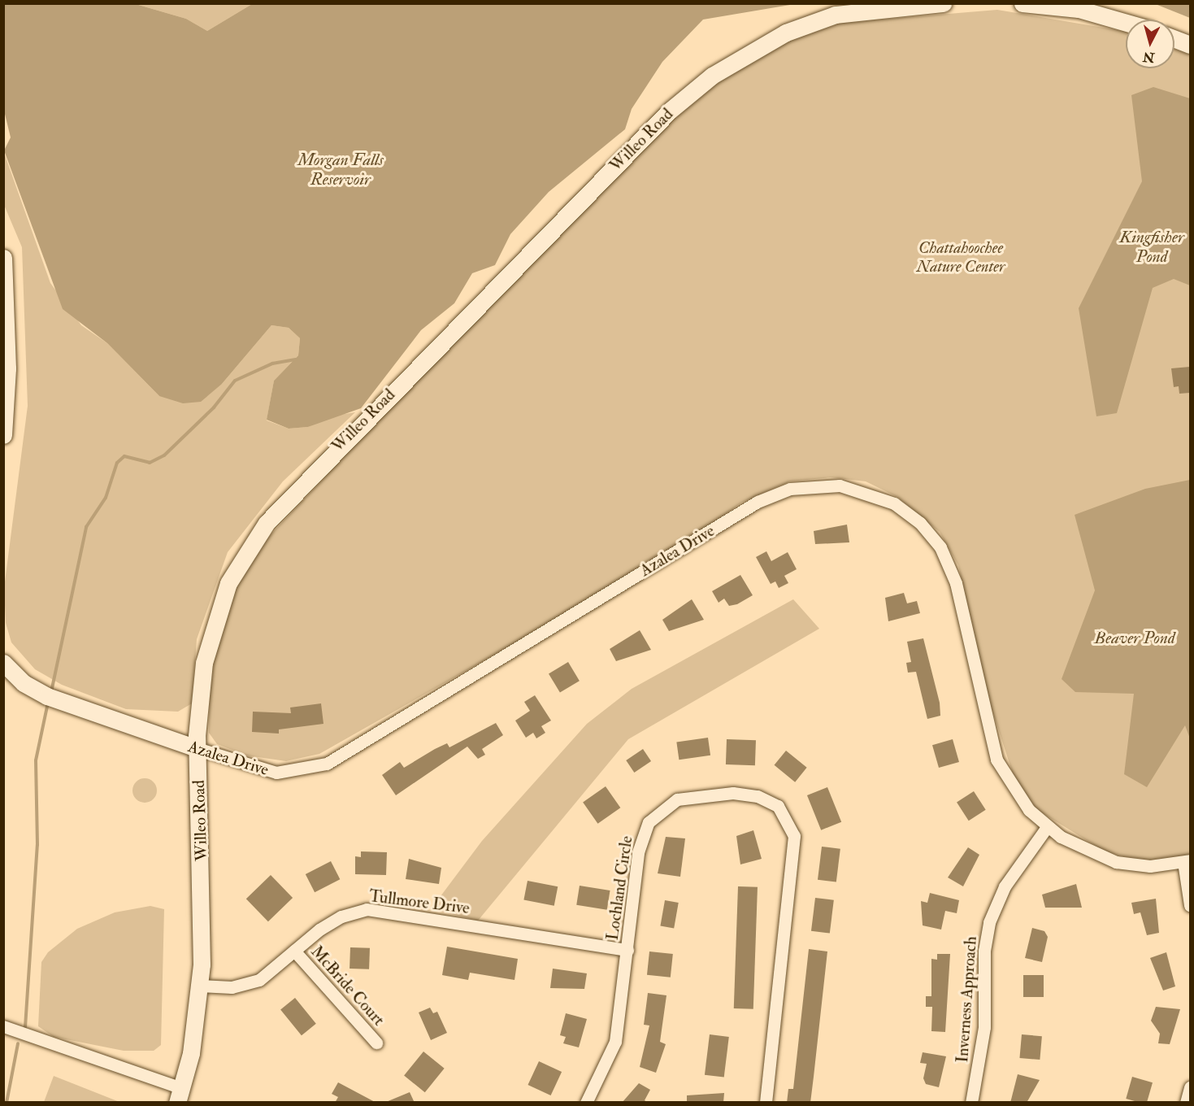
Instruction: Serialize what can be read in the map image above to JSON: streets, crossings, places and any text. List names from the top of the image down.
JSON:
{
  "streets": {
    "street": [
      "Willeo Road",
      "Azalea Drive",
      "Lochland Circle",
      "Tullmore Drive",
      "McBride Court",
      "Inverness Approach"
    ]
  },
  "crossings": [
    ["Willeo Road", "Azalea Drive"],
    ["Willeo Road", "Tullmore Drive"],
    ["Azalea Drive", "Inverness Approach"],
    ["Lochland Circle", "Tullmore Drive"],
    ["Tullmore Drive", "McBride Court"]
  ],
  "water": ["Morgan Falls Reservoir", "Kingfisher Pond", "Beaver Pond"],
  "parks": ["Chattahoochee Nature Center"],
  "north": "bottom"
}
